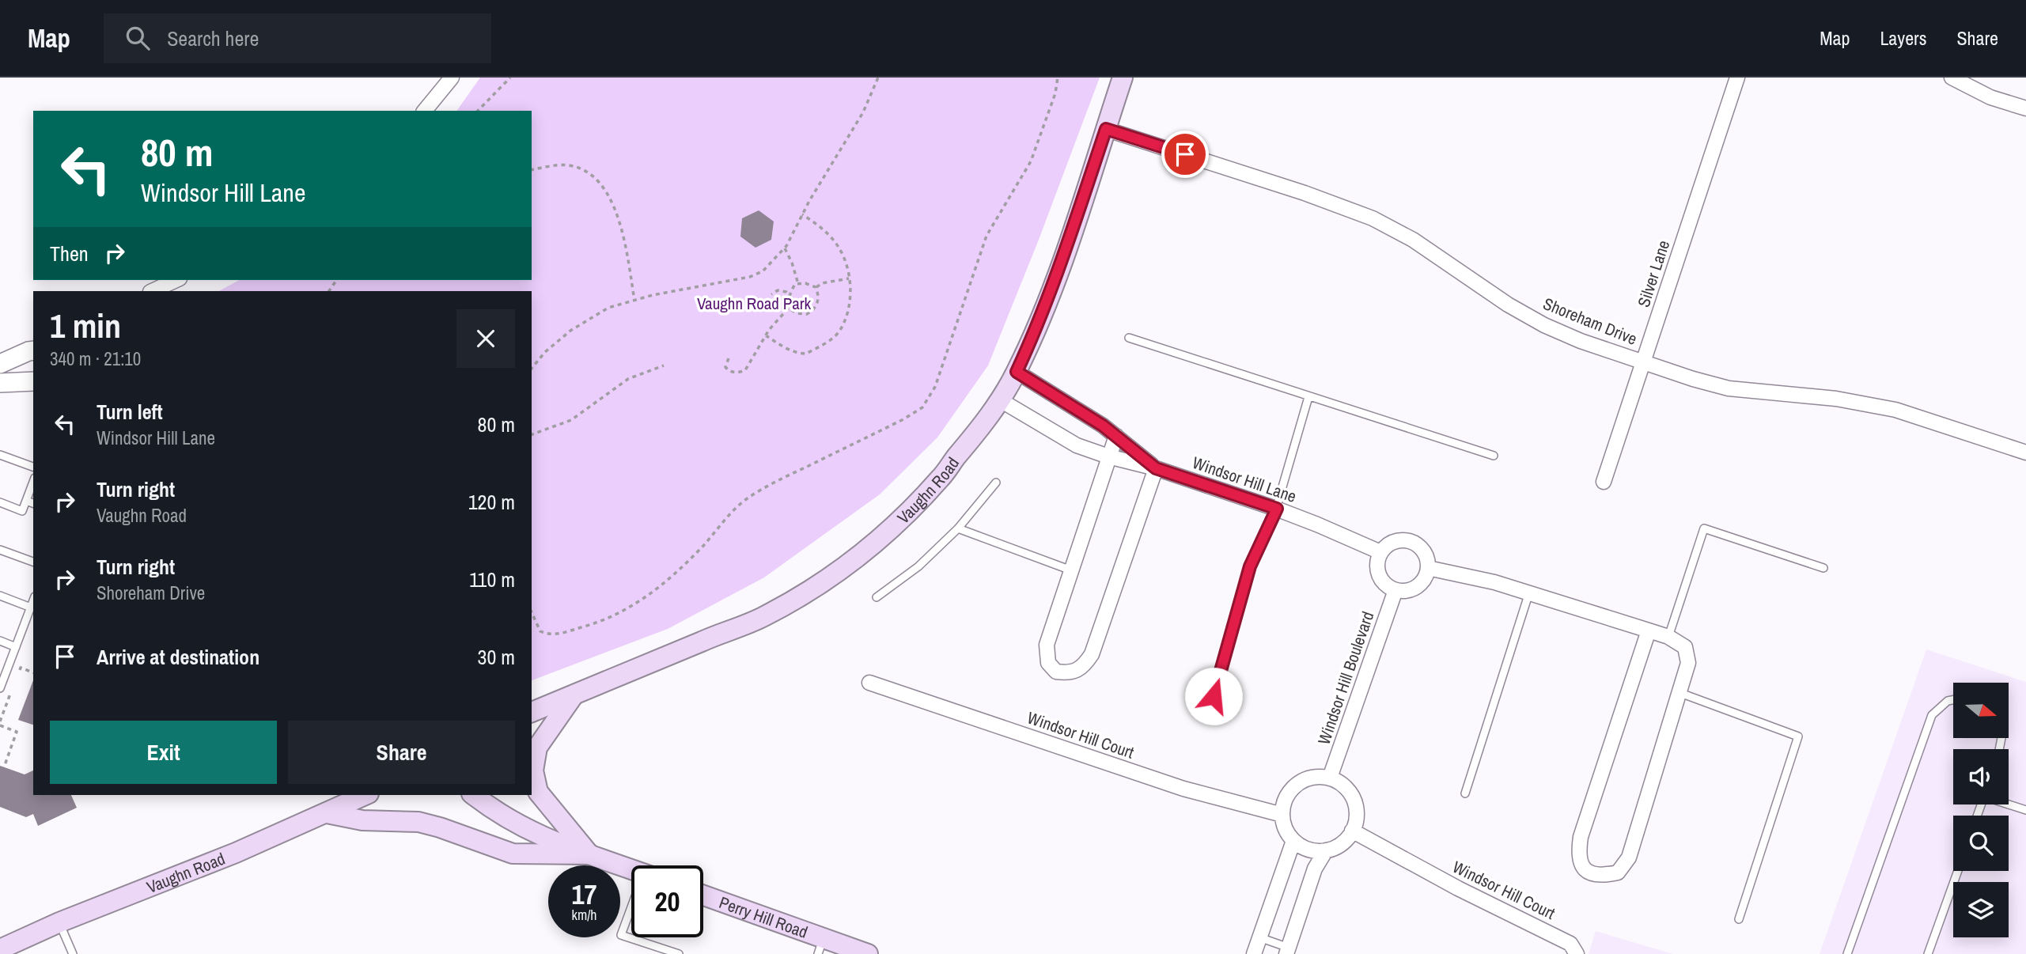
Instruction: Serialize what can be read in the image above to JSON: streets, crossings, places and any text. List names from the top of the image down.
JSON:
{
  "streets": {
    "main road": ["Vaughn Road", "Perry Hill Road"],
    "street": [
      "Silver Lane",
      "Shoreham Drive",
      "Windsor Hill Lane",
      "Windsor Hill Boulevard",
      "Windsor Hill Court"
    ]
  },
  "crossings": [
    ["Silver Lane", "Shoreham Drive"],
    ["Shoreham Drive", "Vaughn Road"],
    ["Windsor Hill Lane", "Vaughn Road"],
    ["Windsor Hill Lane", "Windsor Hill Boulevard"],
    ["Windsor Hill Boulevard", "Windsor Hill Court"]
  ],
  "parks": ["Vaughn Road Park"],
  "north": "right",
  "page": {
    "header": "Map",
    "search": "Search here",
    "nav": ["Map", "Layers", "Share"],
    "turn": ["80 m", "Windsor Hill Lane"],
    "then": "Then",
    "heading": ["1 min", "340 m · 21:10"],
    "list": [
      {
        "name": "Turn left",
        "note": "Windsor Hill Lane",
        "value": "80 m"
      },
      {
        "name": "Turn right",
        "note": "Vaughn Road",
        "value": "120 m"
      },
      {
        "name": "Turn right",
        "note": "Shoreham Drive",
        "value": "110 m"
      },
      {
        "name": "Arrive at destination",
        "value": "30 m"
      }
    ],
    "buttons": ["Exit", "Share"],
    "speed": "17 km/h",
    "limit": "20"
  }
}
